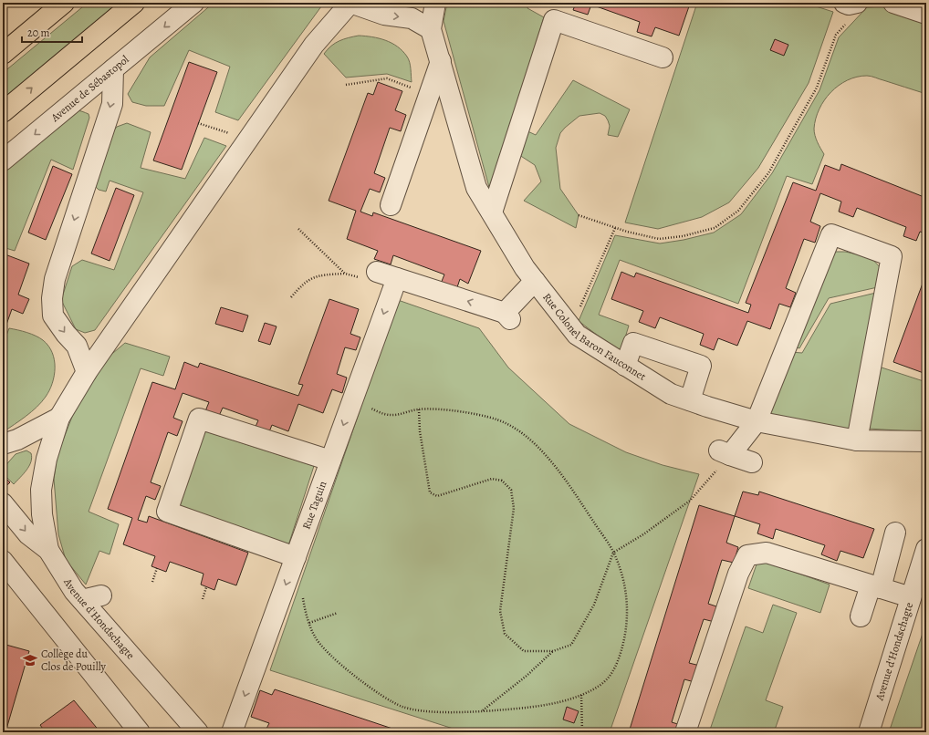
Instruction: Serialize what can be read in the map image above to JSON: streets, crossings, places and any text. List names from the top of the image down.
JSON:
{
  "streets": {
    "street": [
      "Avenue de Sébastopol",
      "Rue Colonel Baron Fauconnet",
      "Rue Taguin",
      "Avenue d'Hondschagte"
    ]
  },
  "one_way": ["Rue Taguin"],
  "places": {
    "school or university": ["Collège du Clos de Pouilly"]
  },
  "scale_bar": "20 m"
}
